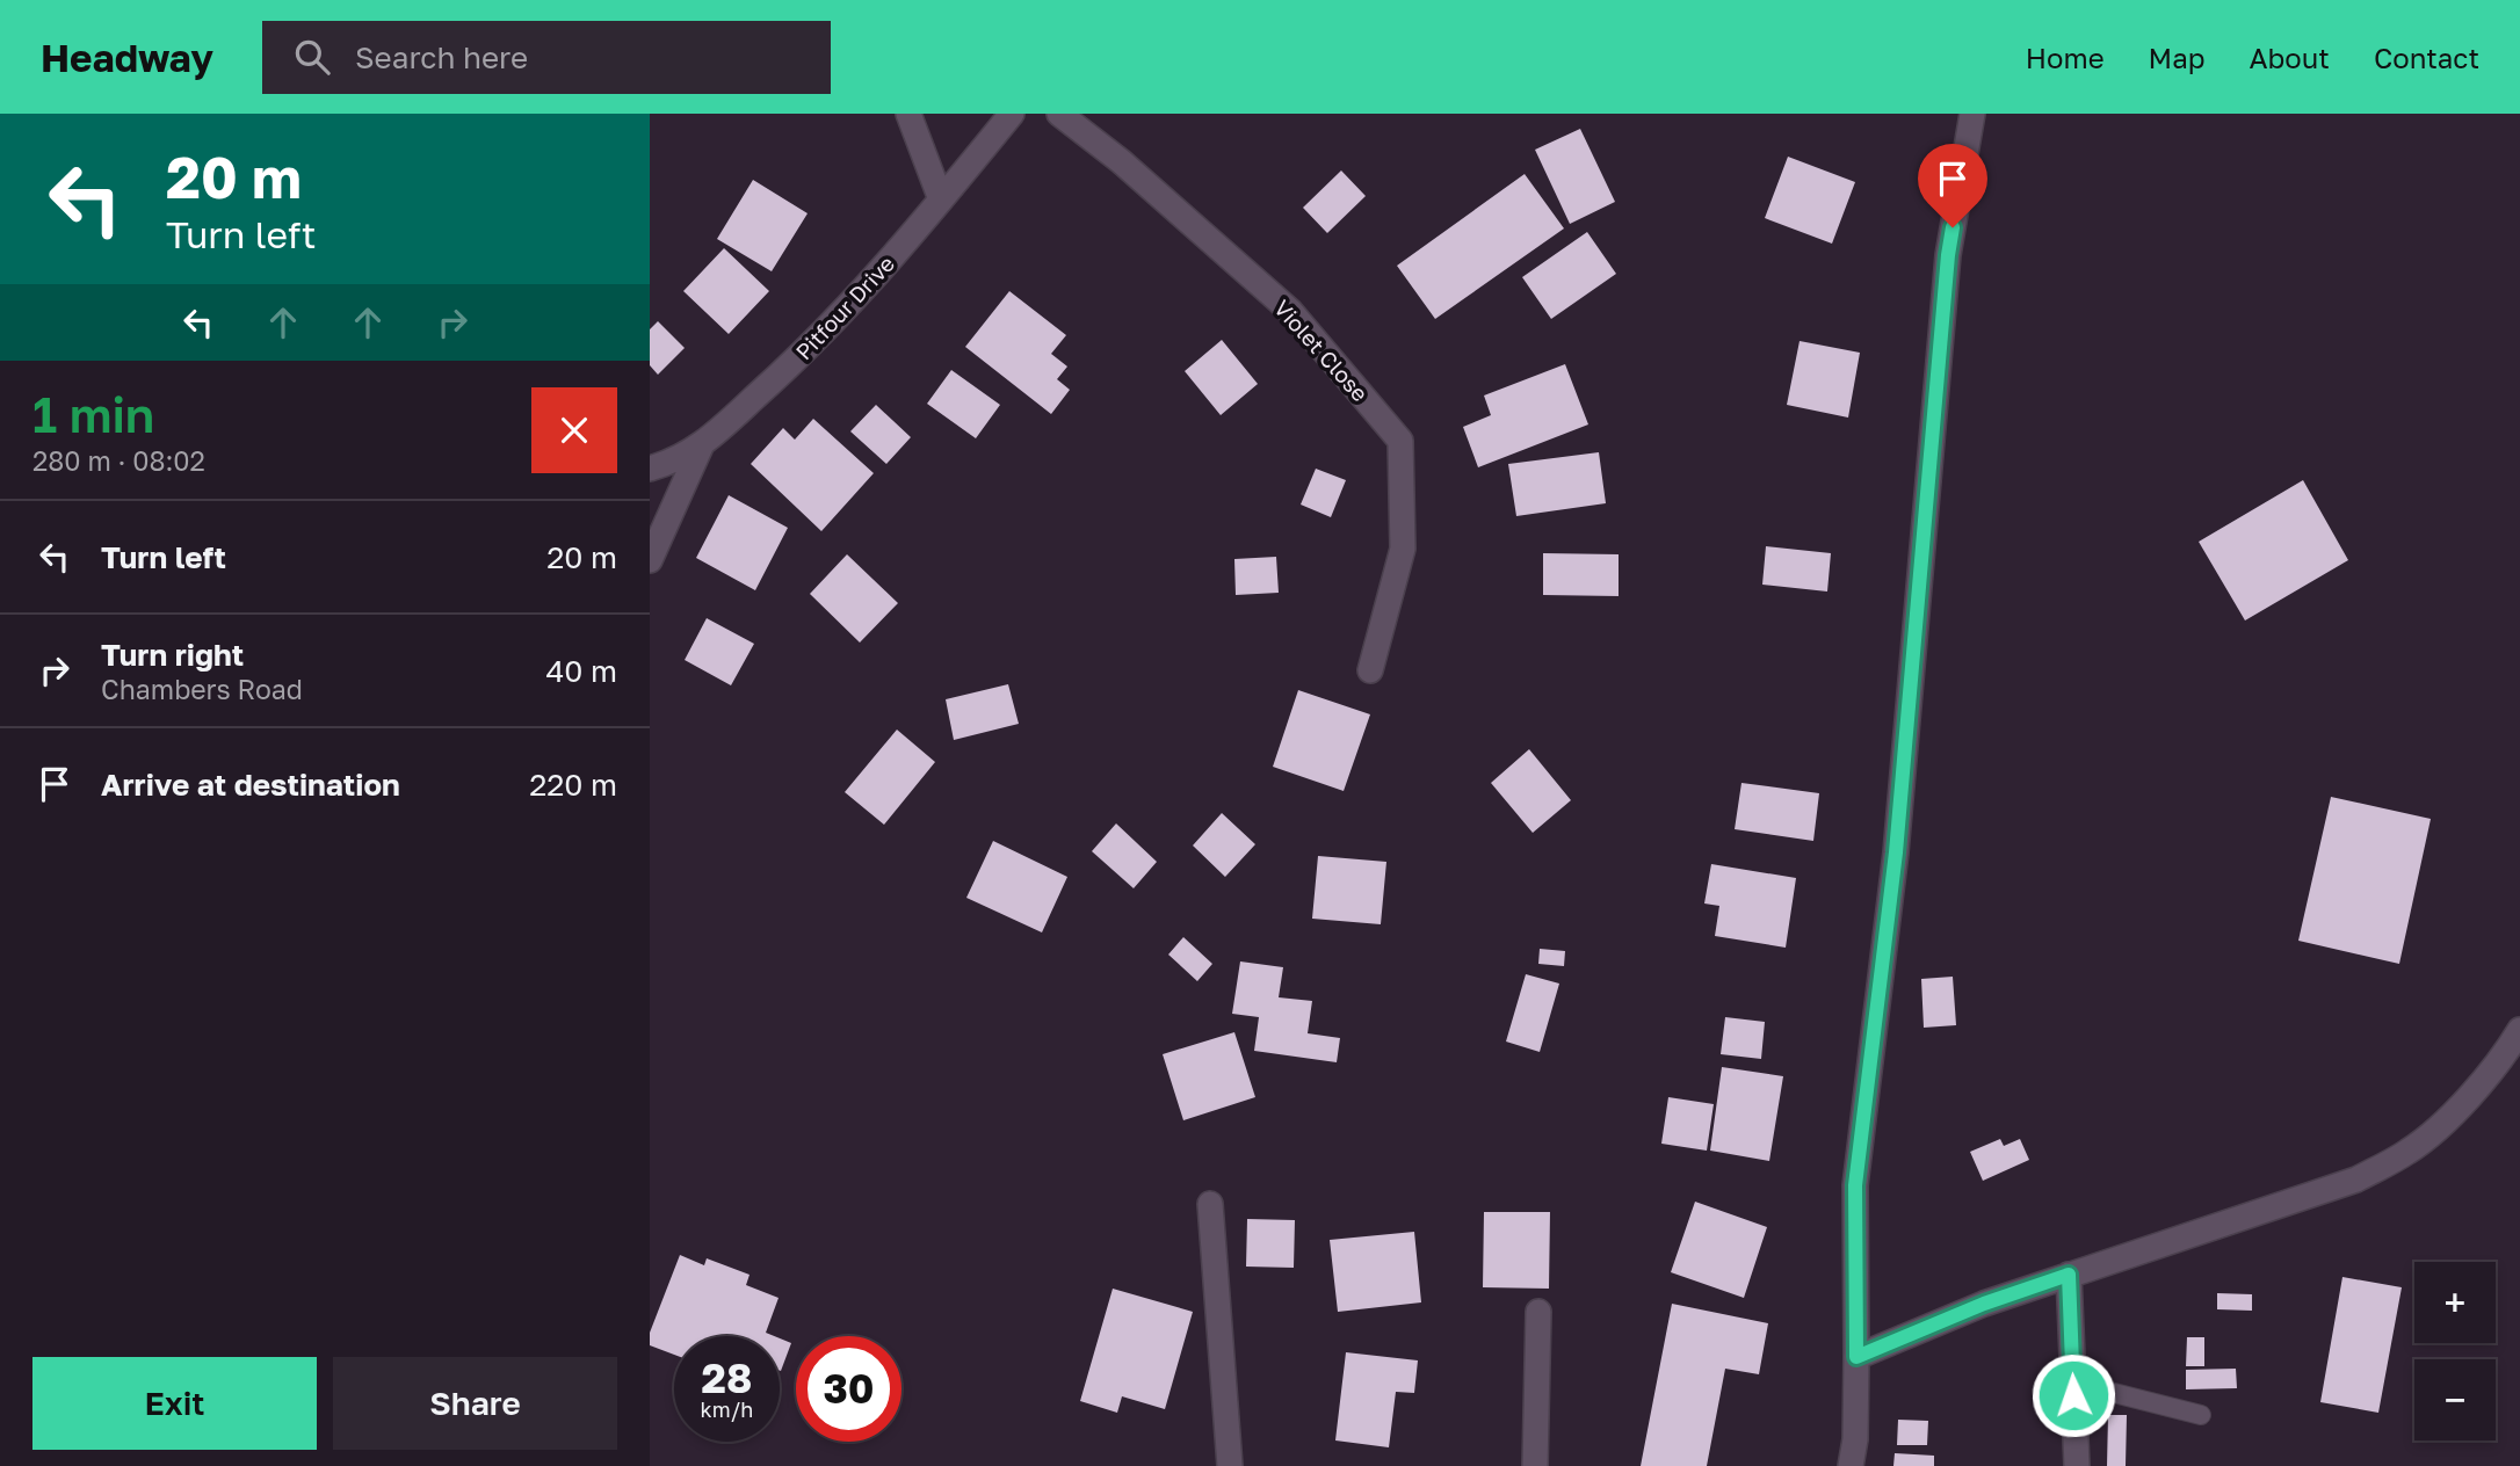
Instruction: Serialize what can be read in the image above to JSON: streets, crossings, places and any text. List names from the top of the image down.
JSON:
{
  "streets": {
    "street": ["Pitfour Drive", "Violet Close"]
  },
  "page": {
    "header": "Headway",
    "search": "Search here",
    "nav": [
      "Home",
      "Map",
      "About",
      "Contact"
    ],
    "turn": ["20 m", "Turn left"],
    "heading": ["1 min", "280 m · 08:02"],
    "list": [
      {
        "name": "Turn left",
        "value": "20 m"
      },
      {
        "name": "Turn right",
        "note": "Chambers Road",
        "value": "40 m"
      },
      {
        "name": "Arrive at destination",
        "value": "220 m"
      }
    ],
    "map_buttons": ["+", "−"],
    "speed": "28 km/h",
    "limit": "30",
    "buttons": ["Exit", "Share"]
  }
}
